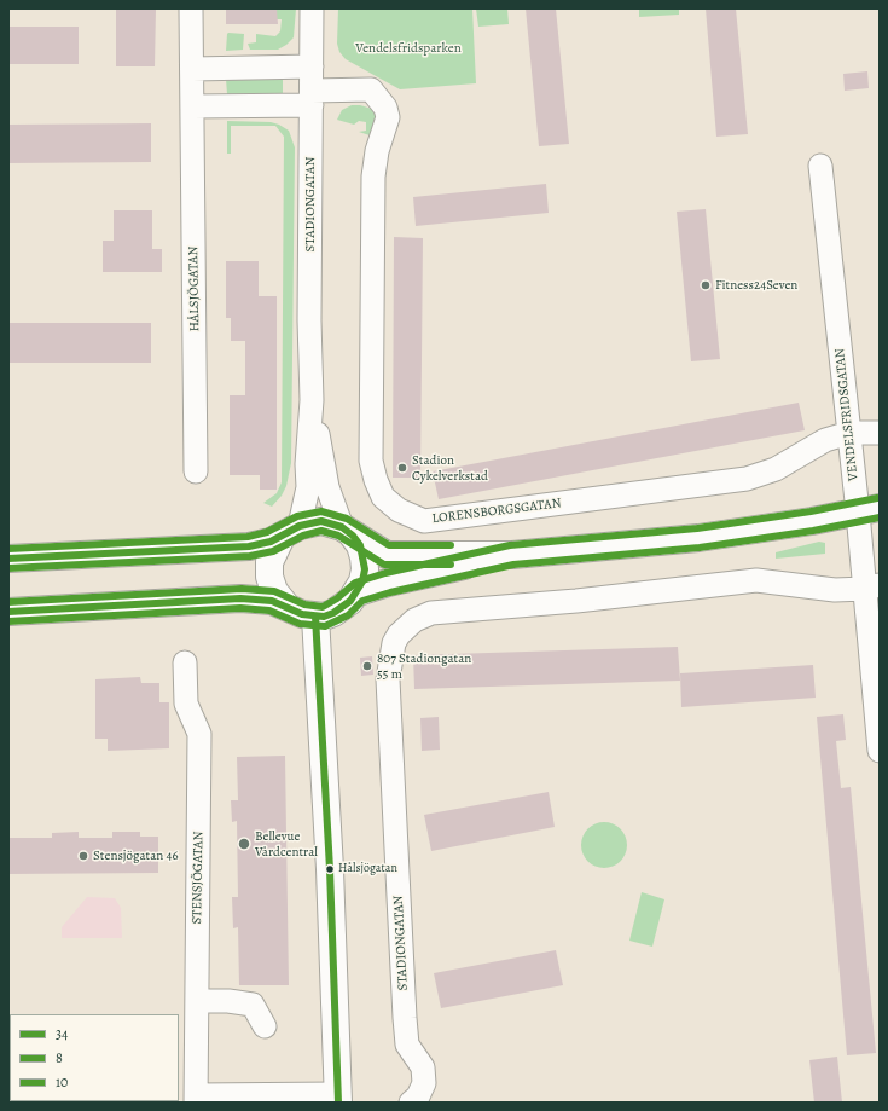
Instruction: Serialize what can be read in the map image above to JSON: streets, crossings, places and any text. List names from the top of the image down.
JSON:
{
  "streets": {
    "street": [
      "STADIONGATAN",
      "HÅLSJÖGATAN",
      "VENDELSFRIDSGATAN",
      "LORENSBORGSGATAN",
      "STENSJÖGATAN"
    ]
  },
  "crossings": [
    ["STADIONGATAN", "VENDELSFRIDSGATAN"],
    ["STADIONGATAN", "LORENSBORGSGATAN"],
    ["VENDELSFRIDSGATAN", "LORENSBORGSGATAN"]
  ],
  "parks": ["Vendelsfridsparken"],
  "places": [
    "Fitness24Seven",
    "Stadion Cykelverkstad",
    "807 Stadiongatan 55 m",
    "Bellevue Vårdcentral",
    "Stensjögatan 46",
    "Hålsjögatan"
  ],
  "lines": ["transit line 10", "transit line 8", "transit line 34"],
  "legend": ["34", "8", "10"]
}
